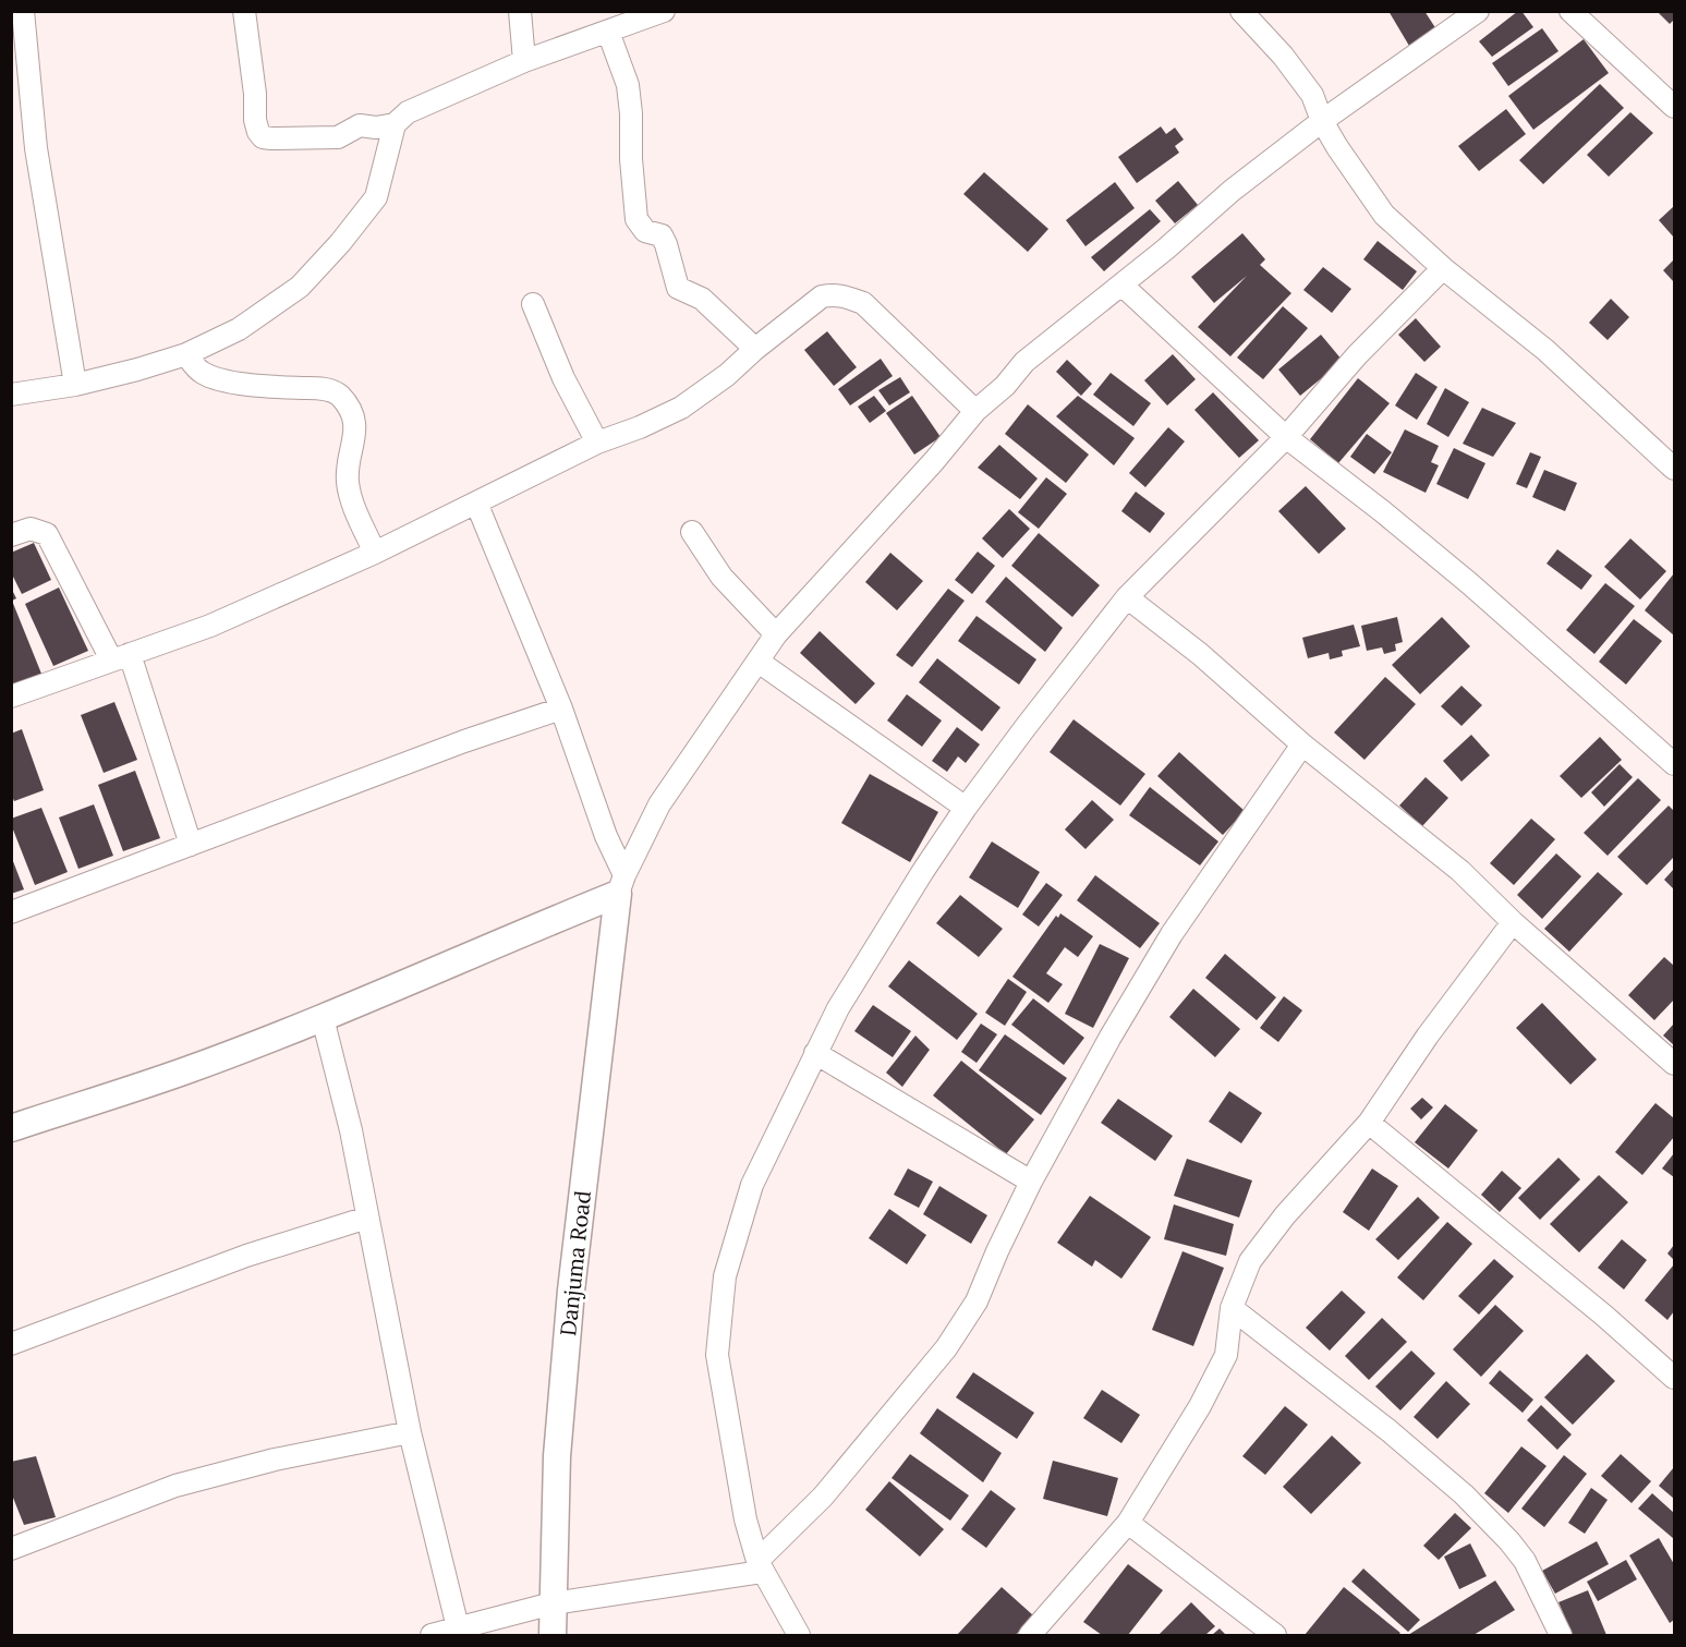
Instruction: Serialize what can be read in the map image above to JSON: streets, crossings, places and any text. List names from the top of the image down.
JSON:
{
  "streets": {
    "street": ["Danjuma Road"]
  }
}
